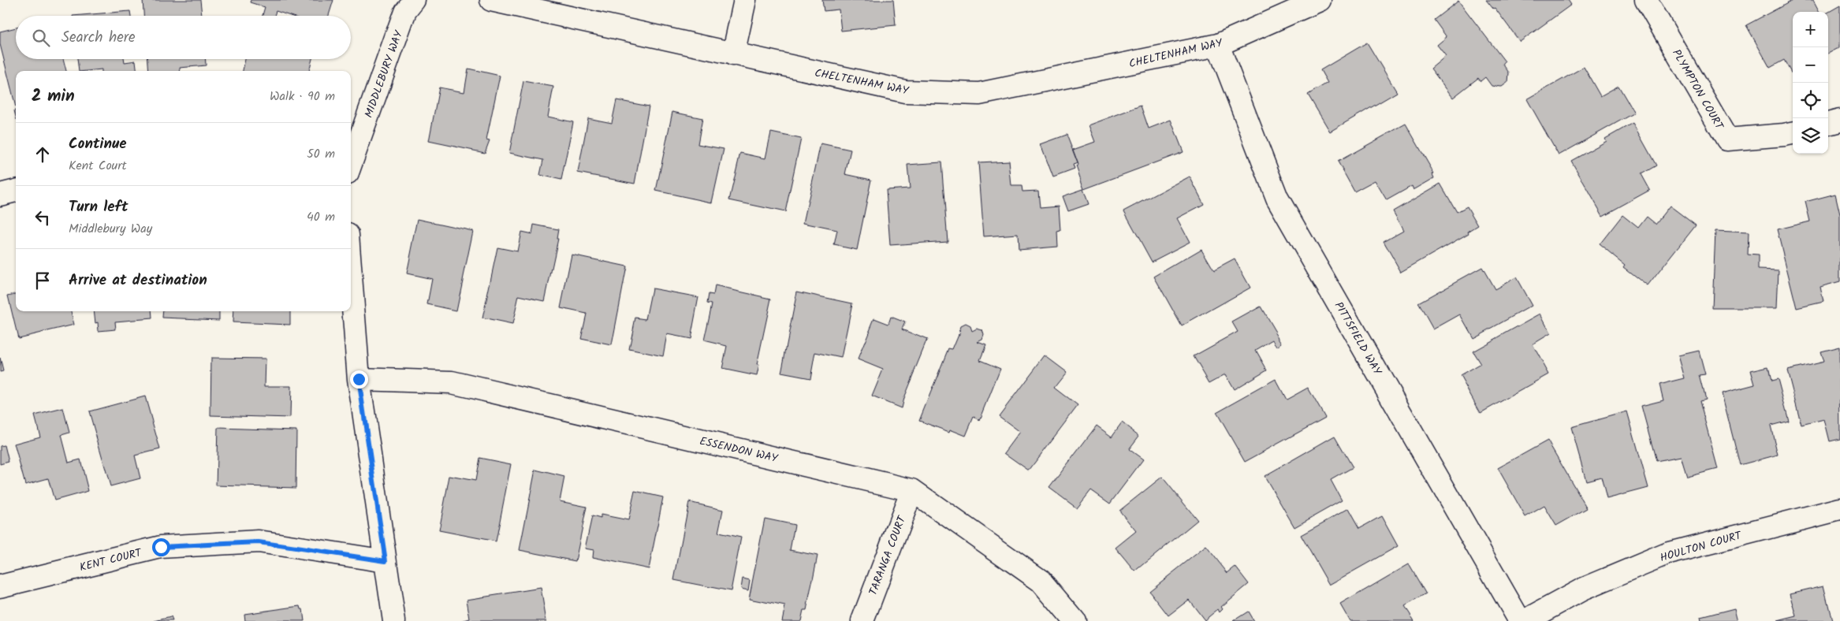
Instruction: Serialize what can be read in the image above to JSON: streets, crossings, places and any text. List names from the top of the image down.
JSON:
{
  "streets": {
    "street": [
      "CHELTENHAM WAY",
      "MIDDLEBURY WAY",
      "PLYMPTON COURT",
      "PITTSFIELD WAY",
      "ESSENDON WAY",
      "HOULTON COURT",
      "TARANGA COURT",
      "KENT COURT"
    ]
  },
  "crossings": [
    ["CHELTENHAM WAY", "PITTSFIELD WAY"],
    ["ESSENDON WAY", "TARANGA COURT"]
  ],
  "page": {
    "map_buttons": ["+", "−"],
    "search": "Search here",
    "heading": ["2 min", "Walk · 90 m"],
    "list": [
      ["Continue", "Kent Court", "50 m"],
      ["Turn left", "Middlebury Way", "40 m"],
      "Arrive at destination"
    ]
  }
}
